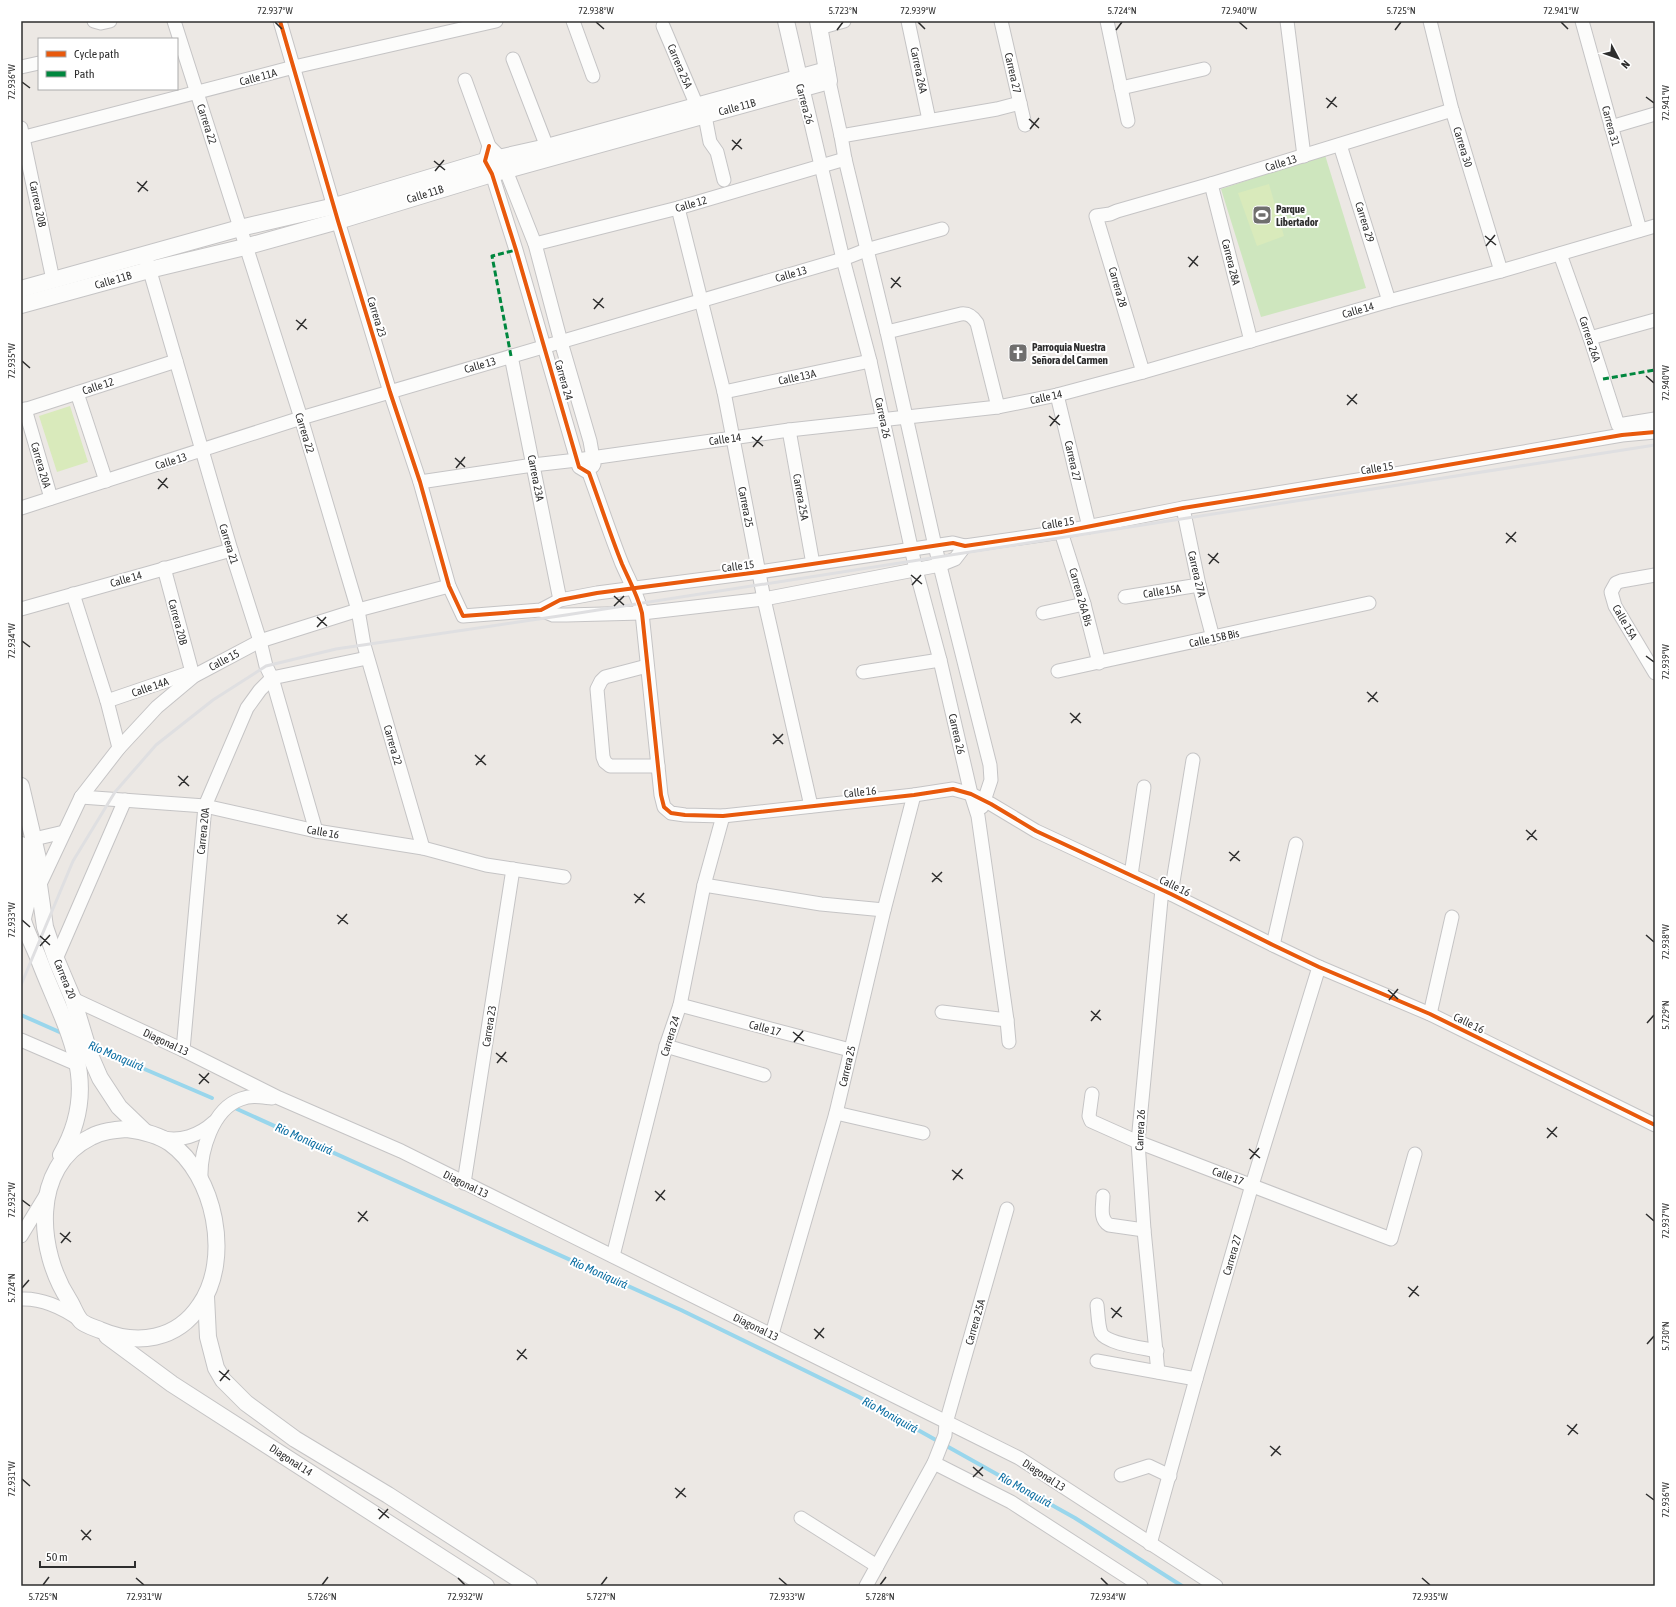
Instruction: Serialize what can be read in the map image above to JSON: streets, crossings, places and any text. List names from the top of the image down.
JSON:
{
  "streets": {
    "street": [
      "Carrera 25A",
      "Carrera 26A",
      "Carrera 27",
      "Calle 11A",
      "Carrera 26",
      "Calle 11B",
      "Carrera 22",
      "Carrera 31",
      "Carrera 30",
      "Calle 13",
      "Carrera 20B",
      "Calle 12",
      "Carrera 29",
      "Carrera 28A",
      "Carrera 28",
      "Calle 14",
      "Carrera 23",
      "Calle 13A",
      "Carrera 24",
      "Carrera 20A",
      "Calle 15",
      "Carrera 23A",
      "Carrera 25",
      "Carrera 21",
      "Carrera 27A",
      "Calle 15A",
      "Carrera 26A Bis",
      "Calle 15B Bis",
      "Calle 14A",
      "Calle 16",
      "Carrera 20",
      "Calle 17",
      "Diagonal 13",
      "Diagonal 14"
    ]
  },
  "crossings": [
    ["Carrera 25A", "Calle 11B"],
    ["Carrera 25A", "Calle 14"],
    ["Carrera 25A", "Calle 15"],
    ["Carrera 25A", "Diagonal 13"],
    ["Carrera 26A", "Calle 14"],
    ["Carrera 27", "Calle 14"],
    ["Carrera 27", "Calle 15"],
    ["Carrera 27", "Calle 16"],
    ["Carrera 27", "Calle 17"],
    ["Carrera 27", "Diagonal 13"],
    ["Calle 11A", "Carrera 22"],
    ["Calle 11A", "Carrera 20B"],
    ["Calle 11A", "Carrera 23"],
    ["Carrera 26", "Calle 11B"],
    ["Carrera 26", "Calle 13"],
    ["Carrera 26", "Calle 12"],
    ["Carrera 26", "Calle 14"],
    ["Carrera 26", "Calle 13A"],
    ["Carrera 26", "Calle 15"],
    ["Carrera 26", "Calle 16"],
    ["Carrera 26", "Calle 17"],
    ["Calle 11B", "Carrera 22"],
    ["Calle 11B", "Carrera 20B"],
    ["Calle 11B", "Carrera 23"],
    ["Calle 11B", "Carrera 24"],
    ["Calle 11B", "Carrera 21"],
    ["Carrera 22", "Calle 13"],
    ["Carrera 22", "Calle 15"],
    ["Carrera 22", "Calle 16"],
    ["Carrera 31", "Calle 14"],
    ["Carrera 30", "Calle 13"],
    ["Carrera 30", "Calle 14"],
    ["Calle 13", "Carrera 29"],
    ["Calle 13", "Carrera 28A"],
    ["Calle 13", "Carrera 28"],
    ["Calle 13", "Carrera 23"],
    ["Calle 13", "Carrera 24"],
    ["Calle 13", "Carrera 20A"],
    ["Calle 13", "Carrera 23A"],
    ["Calle 13", "Carrera 25"],
    ["Calle 13", "Carrera 21"],
    ["Carrera 20B", "Calle 14"],
    ["Carrera 20B", "Calle 15"],
    ["Carrera 20B", "Calle 14A"],
    ["Calle 12", "Carrera 24"],
    ["Calle 12", "Carrera 20A"],
    ["Calle 12", "Carrera 25"],
    ["Calle 12", "Carrera 21"],
    ["Carrera 29", "Calle 14"],
    ["Carrera 28A", "Calle 14"],
    ["Carrera 28", "Calle 14"],
    ["Calle 14", "Carrera 23"],
    ["Calle 14", "Carrera 24"],
    ["Calle 14", "Carrera 23A"],
    ["Calle 14", "Carrera 25"],
    ["Calle 14", "Carrera 21"],
    ["Carrera 23", "Calle 15"],
    ["Carrera 23", "Calle 16"],
    ["Carrera 23", "Diagonal 13"],
    ["Calle 13A", "Carrera 25"],
    ["Carrera 24", "Calle 15"],
    ["Carrera 24", "Calle 16"],
    ["Carrera 24", "Calle 17"],
    ["Carrera 24", "Diagonal 13"],
    ["Carrera 20A", "Carrera 21"],
    ["Carrera 20A", "Calle 16"],
    ["Carrera 20A", "Diagonal 13"],
    ["Calle 15", "Carrera 23A"],
    ["Calle 15", "Carrera 25"],
    ["Calle 15", "Carrera 21"],
    ["Calle 15", "Carrera 27A"],
    ["Calle 15", "Carrera 26A Bis"],
    ["Calle 15", "Calle 14A"],
    ["Calle 15", "Calle 16"],
    ["Calle 15", "Carrera 20"],
    ["Carrera 25", "Calle 16"],
    ["Carrera 25", "Calle 17"],
    ["Carrera 25", "Diagonal 13"],
    ["Carrera 21", "Calle 16"],
    ["Carrera 27A", "Calle 15A"],
    ["Carrera 27A", "Calle 15B Bis"],
    ["Carrera 26A Bis", "Calle 15B Bis"],
    ["Carrera 20", "Diagonal 13"]
  ],
  "water": ["Río Monquirá", "Río Moniquirá"],
  "places": {
    "sports": ["Parque Libertador"],
    "church": ["Parroquia Nuestra Señora del Carmen"]
  },
  "legend": ["Cycle path", "Path"],
  "scale_bar": "50 m",
  "north": "bottom right",
  "coordinates": [
    "72.937°W",
    "72.938°W",
    "5.723°N",
    "72.939°W",
    "5.724°N",
    "72.940°W",
    "5.725°N",
    "72.941°W",
    "72.936°W",
    "72.935°W",
    "72.934°W",
    "72.933°W",
    "5.729°N",
    "72.932°W",
    "5.730°N",
    "72.931°W",
    "5.726°N",
    "5.727°N",
    "5.728°N"
  ]
}
